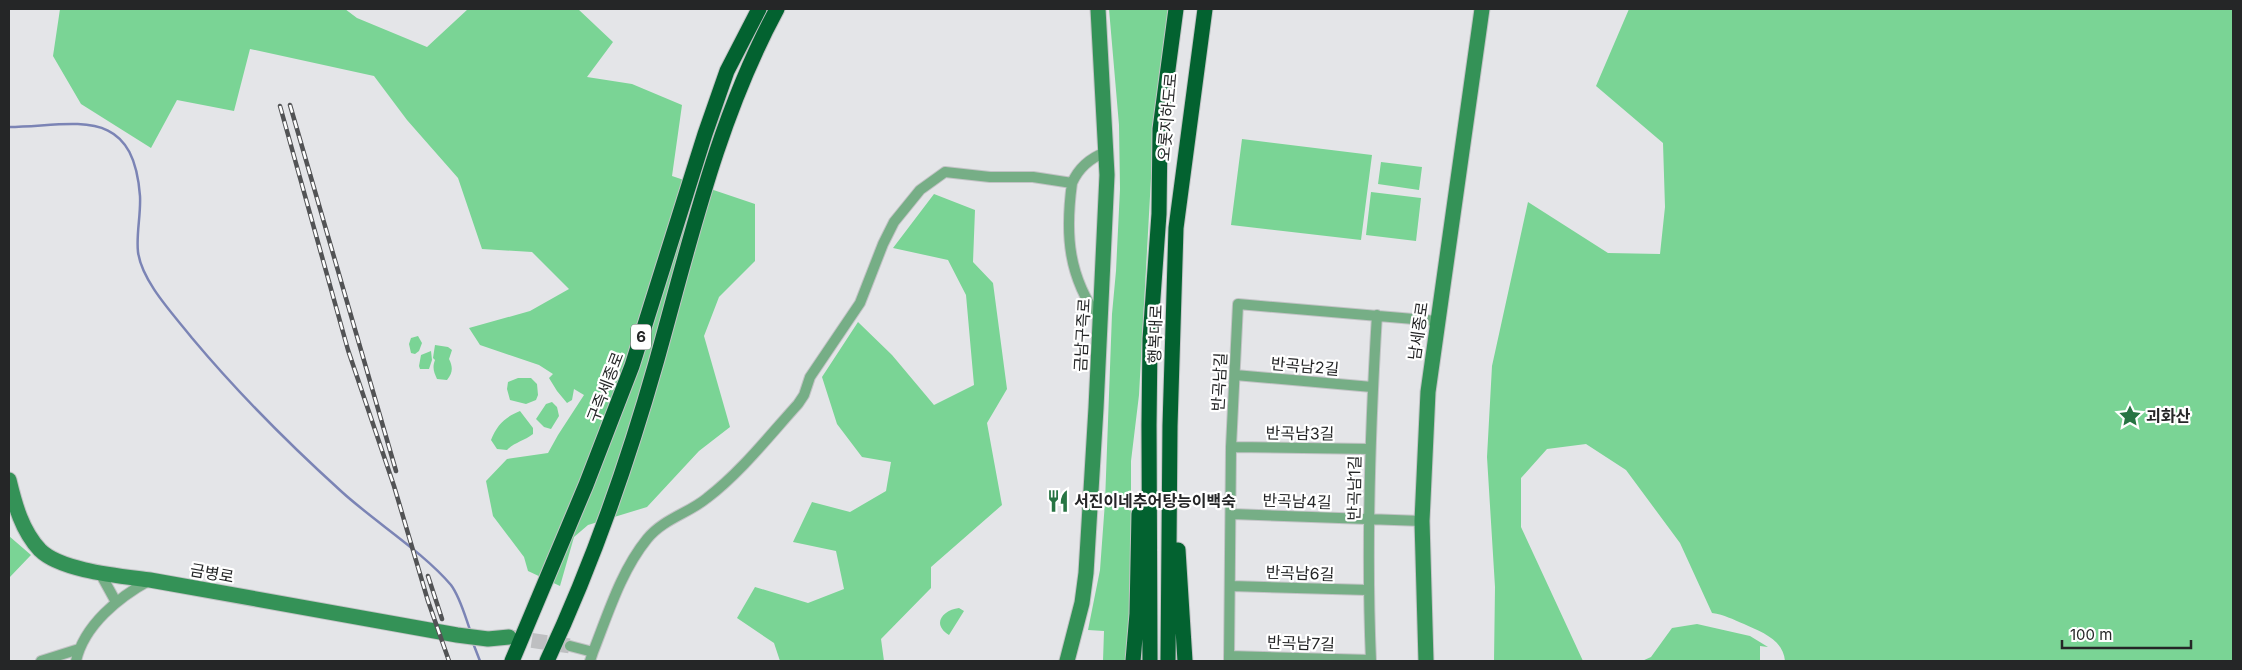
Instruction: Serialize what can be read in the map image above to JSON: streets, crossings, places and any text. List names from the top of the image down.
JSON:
{
  "streets": {
    "highway": [
      "오롯지하도로",
      "행복대로",
      "6",
      "구즉세종로"
    ],
    "street": [
      "남세종로",
      "금남구즉로",
      "반곡남2길",
      "반곡남길",
      "반곡남3길",
      "반곡남1길",
      "반곡남4길",
      "금병로",
      "반곡남6길",
      "반곡남7길"
    ]
  },
  "crossings": [
    ["오롯지하도로", "행복대로"],
    ["남세종로", "반곡남길"],
    ["남세종로", "반곡남4길"],
    ["반곡남2길", "반곡남길"],
    ["반곡남2길", "반곡남1길"],
    ["반곡남길", "반곡남3길"],
    ["반곡남길", "반곡남1길"],
    ["반곡남길", "반곡남4길"],
    ["반곡남길", "반곡남6길"],
    ["반곡남길", "반곡남7길"],
    ["반곡남3길", "반곡남1길"],
    ["반곡남1길", "반곡남4길"],
    ["반곡남1길", "반곡남6길"],
    ["반곡남1길", "반곡남7길"]
  ],
  "places": {
    "place": ["괴화산"],
    "restaurant": ["서진이네추어탕능이백숙"]
  },
  "scale_bar": "100 m"
}
